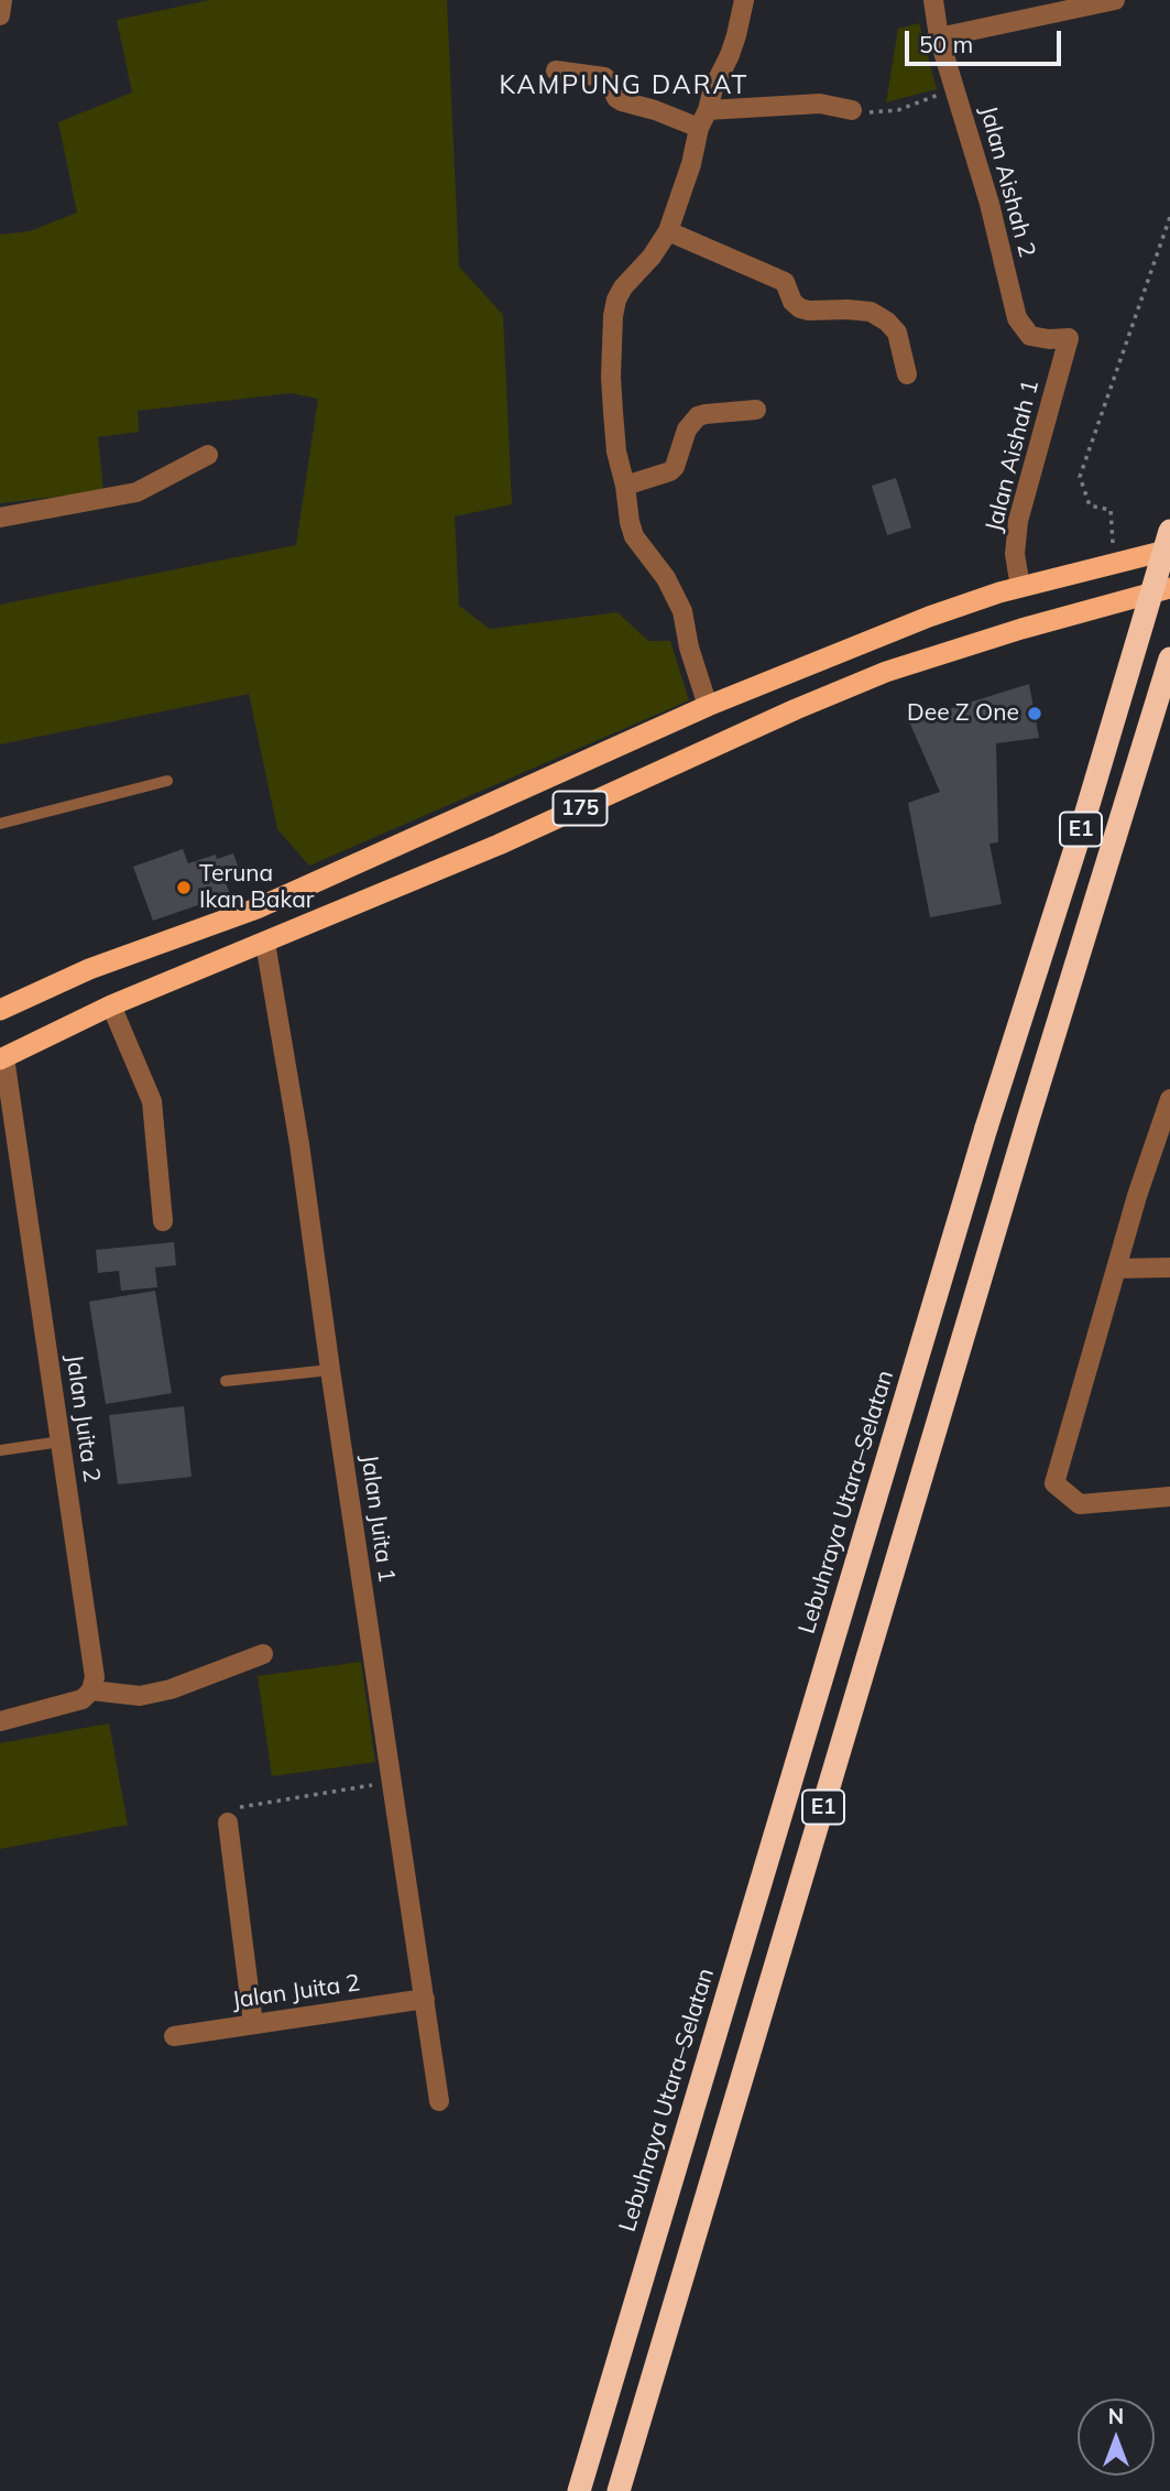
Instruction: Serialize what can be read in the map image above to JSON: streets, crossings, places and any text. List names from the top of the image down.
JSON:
{
  "streets": {
    "highway": ["175", "E1", "Lebuhraya Utara–Selatan"],
    "street": [
      "Jalan Aishah 2",
      "Jalan Aishah 1",
      "Jalan Juita 2",
      "Jalan Juita 1"
    ]
  },
  "crossings": [
    ["Jalan Aishah 2", "Jalan Aishah 1"],
    ["Jalan Aishah 1", "175"],
    ["175", "Jalan Juita 2"],
    ["175", "Jalan Juita 1"],
    ["Jalan Juita 2", "Jalan Juita 1"]
  ],
  "districts": ["KAMPUNG DARAT"],
  "places": ["Dee Z One", "Teruna Ikan Bakar"],
  "scale_bar": "50 m",
  "north": "top"
}
